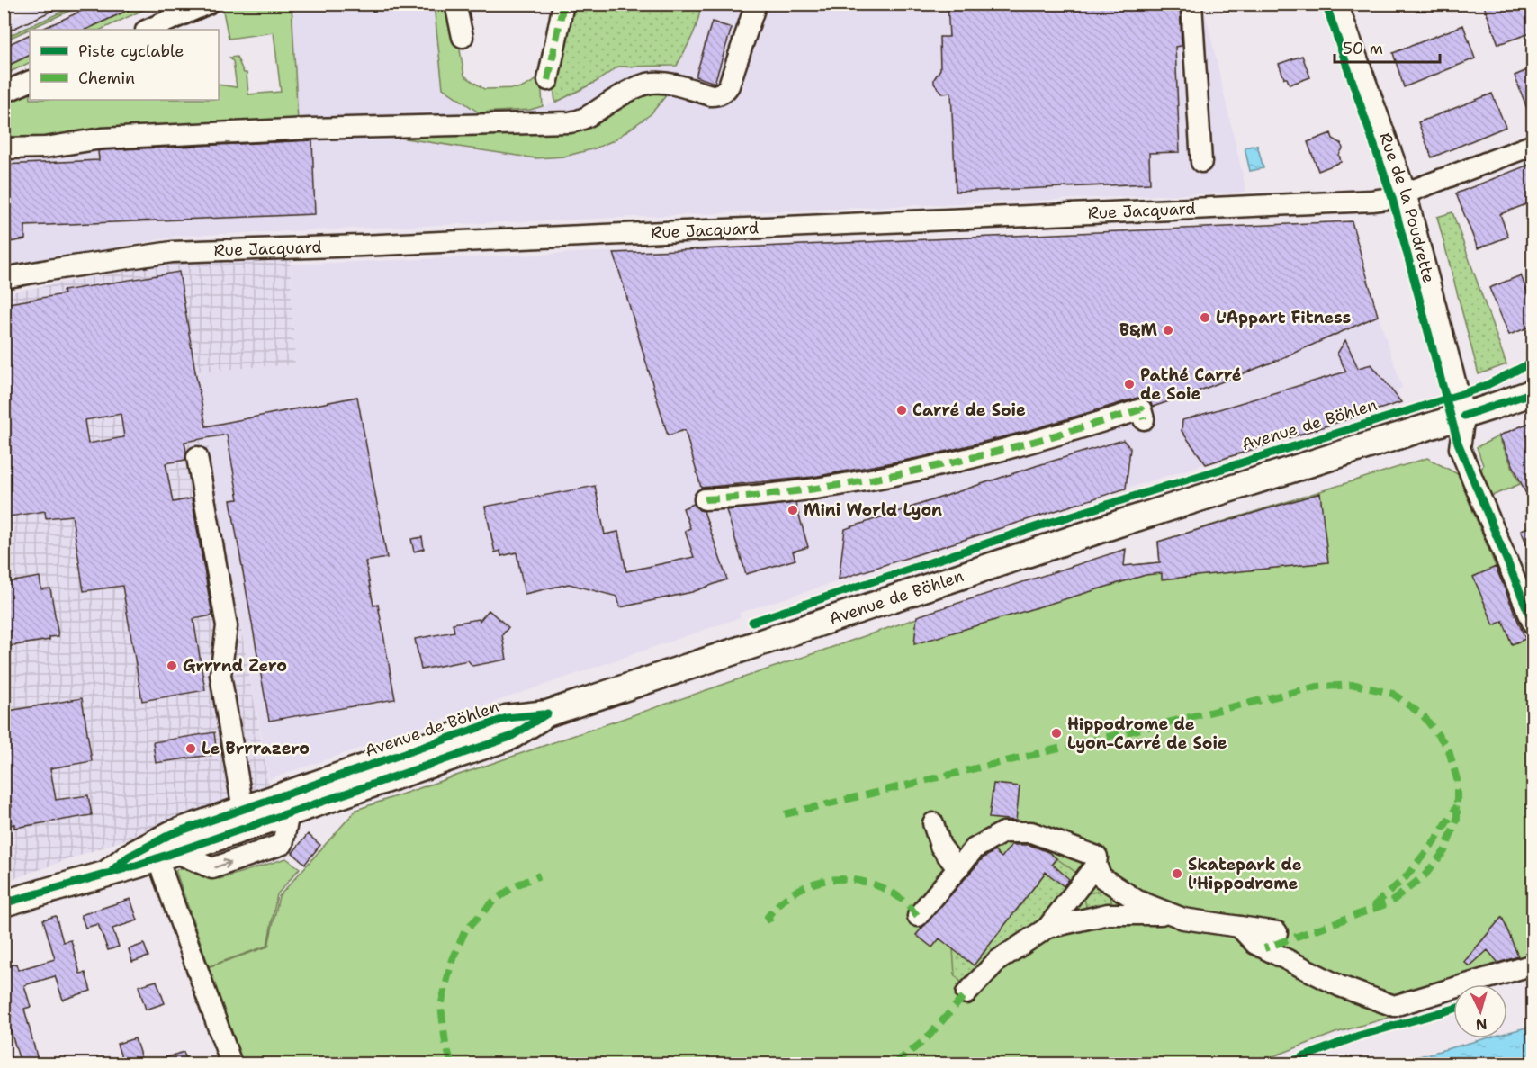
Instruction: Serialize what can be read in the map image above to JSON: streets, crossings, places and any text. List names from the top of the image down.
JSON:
{
  "streets": {
    "main road": ["Avenue de Böhlen"],
    "street": ["Rue de la Poudrette", "Rue Jacquard"]
  },
  "crossings": [
    ["Rue de la Poudrette", "Rue Jacquard"],
    ["Rue de la Poudrette", "Avenue de Böhlen"]
  ],
  "places": [
    "L'Appart Fitness",
    "B&M",
    "Pathé Carré de Soie",
    "Carré de Soie",
    "Mini World Lyon",
    "Grrrnd Zero",
    "Hippodrome de Lyon-Carré de Soie",
    "Le Brrrazero",
    "Skatepark de l'Hippodrome"
  ],
  "legend": ["Piste cyclable", "Chemin"],
  "scale_bar": "50 m",
  "north": "bottom"
}
